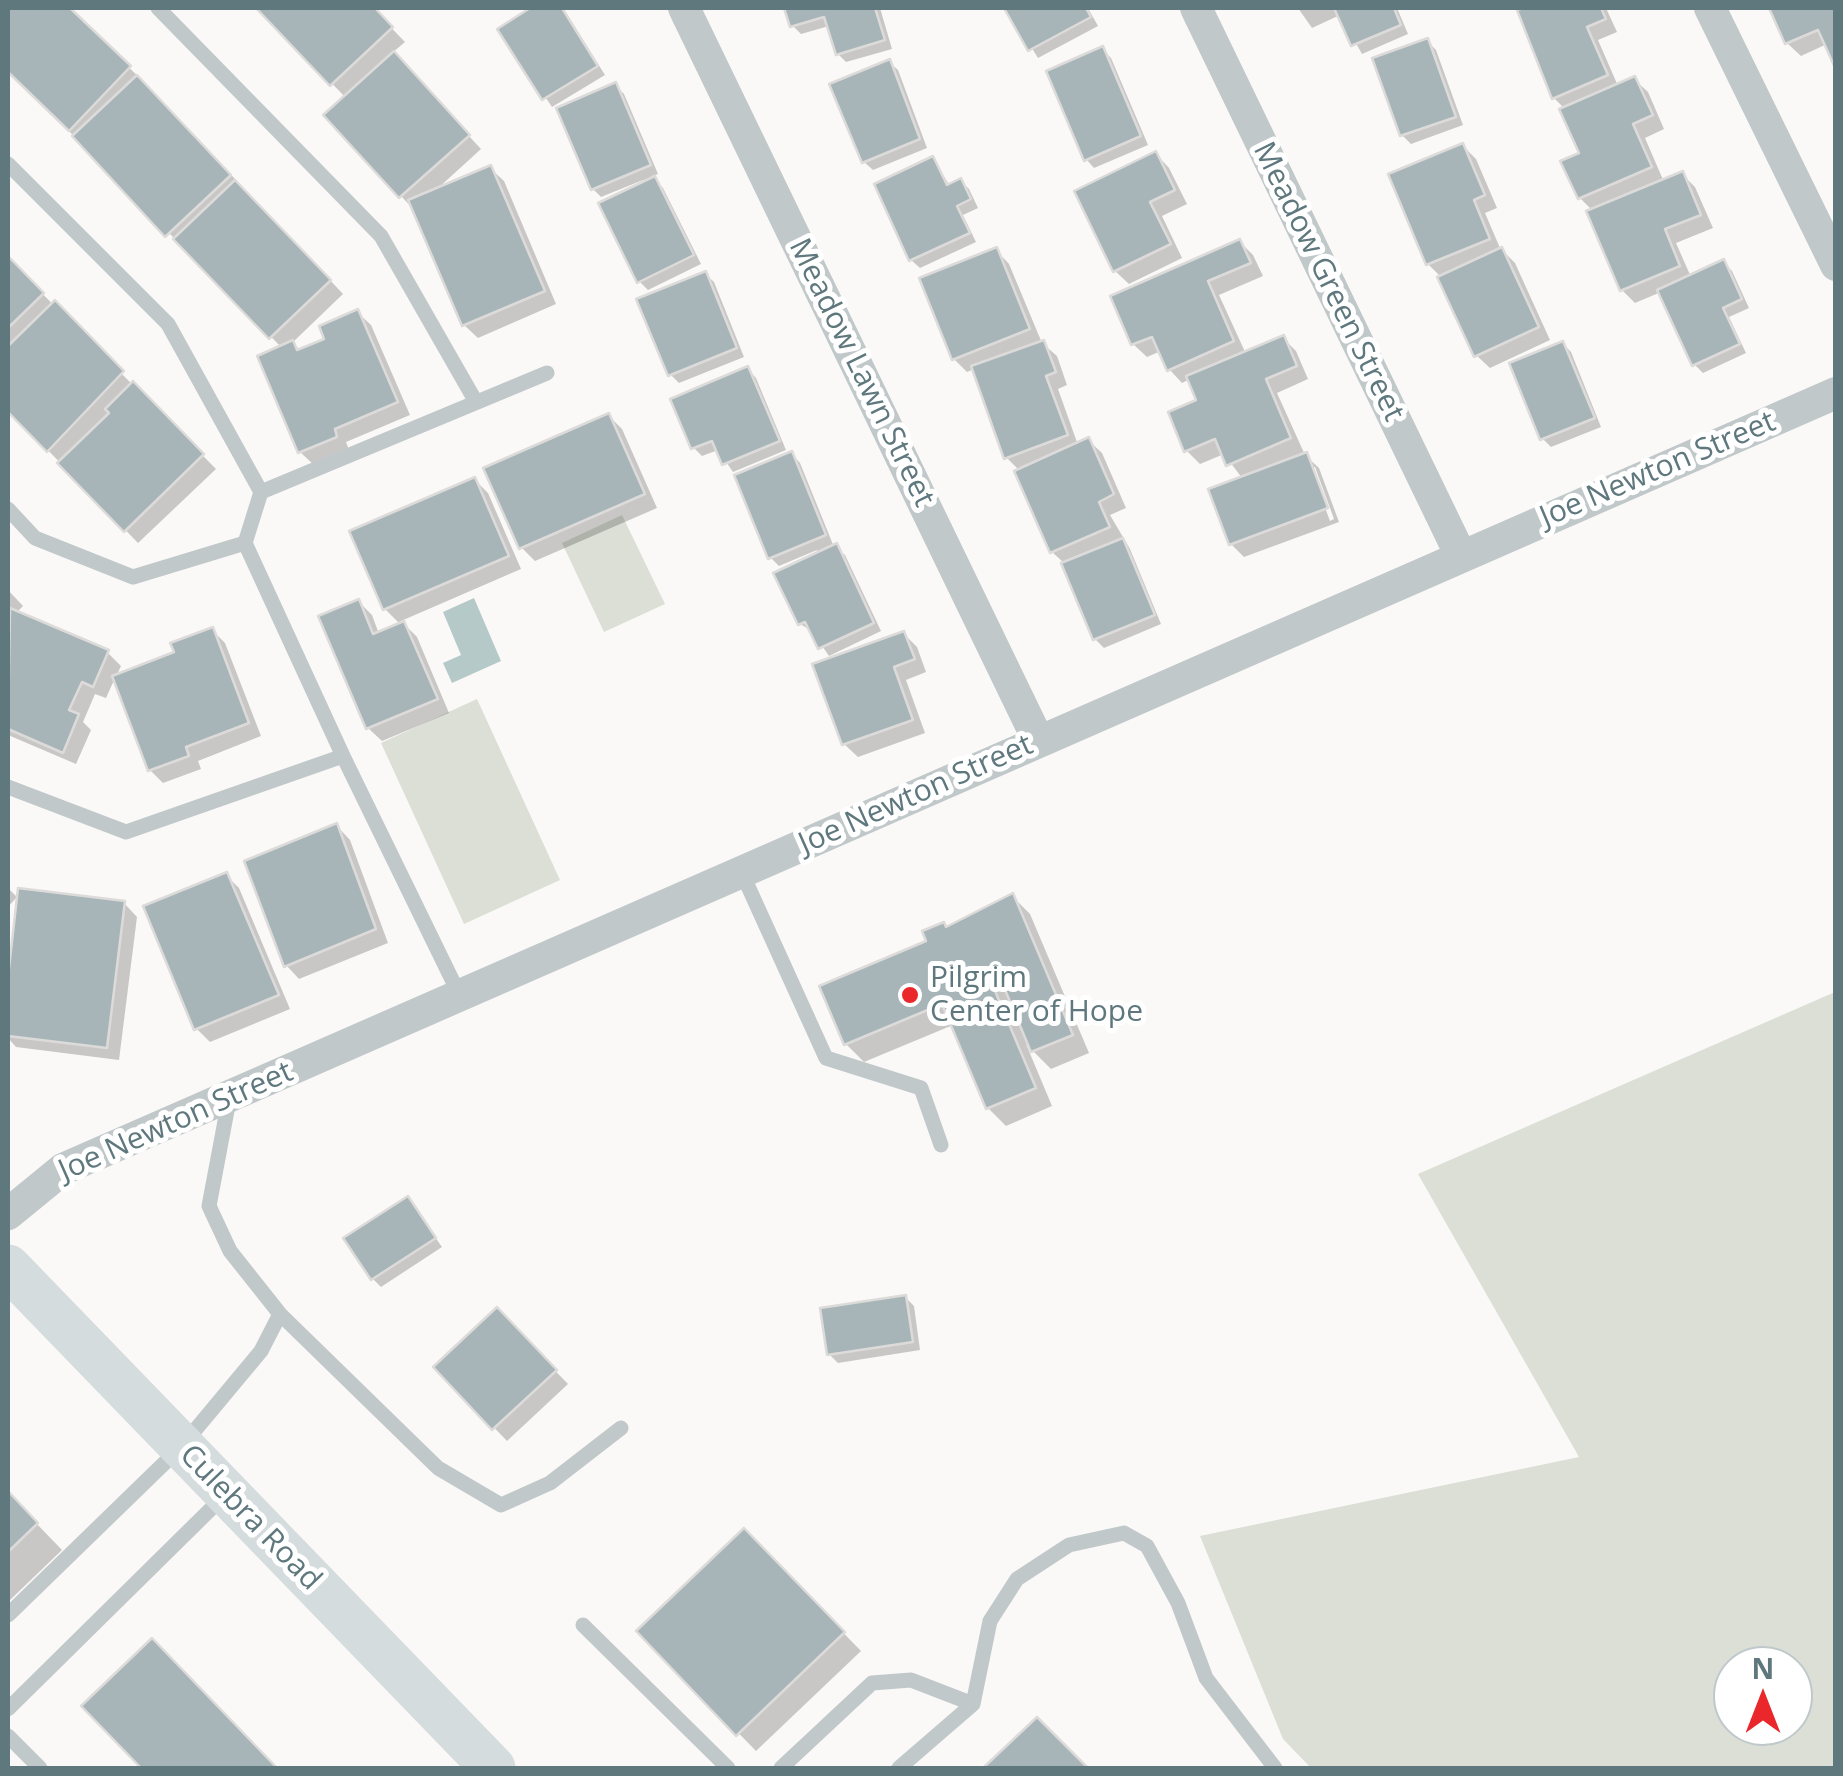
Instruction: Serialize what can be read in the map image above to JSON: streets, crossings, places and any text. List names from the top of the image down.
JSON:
{
  "streets": {
    "main road": ["Culebra Road"],
    "street": ["Meadow Green Street", "Meadow Lawn Street", "Joe Newton Street"]
  },
  "crossings": [
    ["Meadow Green Street", "Joe Newton Street"],
    ["Meadow Lawn Street", "Joe Newton Street"]
  ],
  "places": ["Pilgrim Center of Hope"],
  "north": "top"
}
